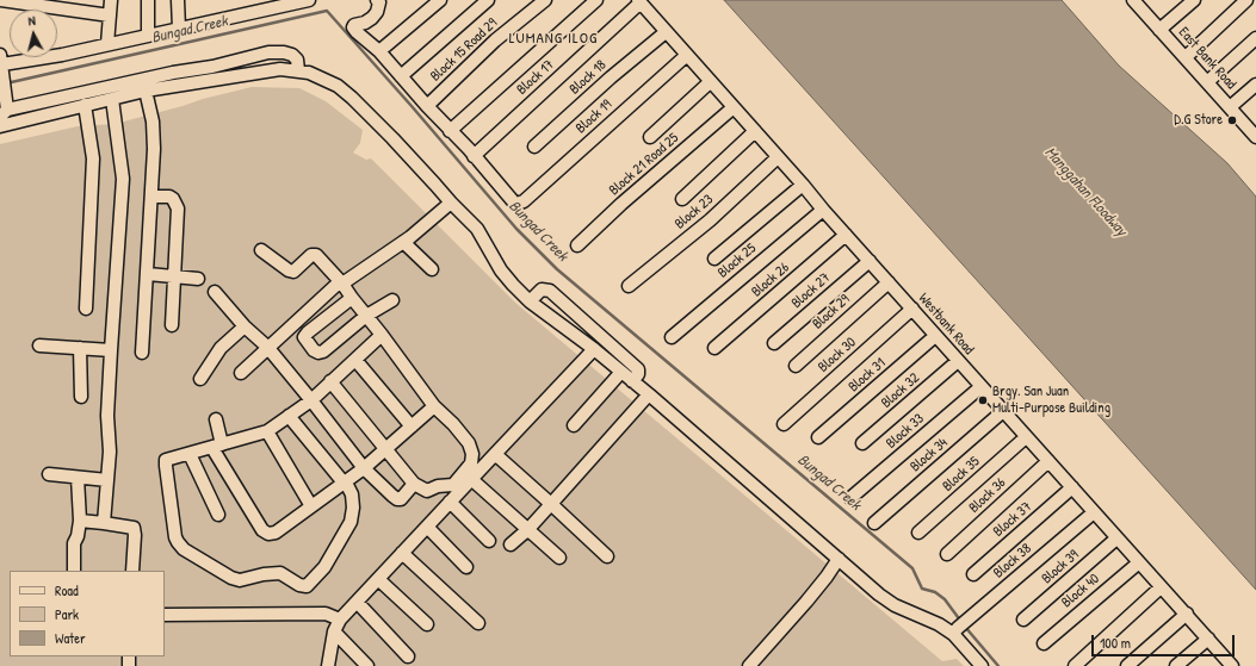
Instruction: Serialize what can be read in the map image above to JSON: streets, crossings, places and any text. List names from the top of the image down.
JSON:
{
  "streets": {
    "street": [
      "Block 15 Road 29",
      "East Bank Road",
      "Block 17",
      "Block 18",
      "Block 19",
      "Block 21 Road 25",
      "Block 23",
      "Block 25",
      "Block 26",
      "Block 27",
      "Block 29",
      "Westbank Road",
      "Block 30",
      "Block 31",
      "Block 32",
      "Block 33",
      "Block 34",
      "Block 35",
      "Block 36",
      "Block 37",
      "Block 38",
      "Block 39",
      "Block 40"
    ]
  },
  "crossings": [
    ["Block 17", "Block 19"],
    ["Block 17", "Westbank Road"],
    ["Block 18", "Westbank Road"],
    ["Block 19", "Westbank Road"],
    ["Block 21 Road 25", "Westbank Road"],
    ["Block 23", "Westbank Road"],
    ["Block 25", "Westbank Road"],
    ["Block 26", "Westbank Road"],
    ["Block 27", "Westbank Road"],
    ["Block 29", "Westbank Road"],
    ["Westbank Road", "Block 30"],
    ["Westbank Road", "Block 31"],
    ["Westbank Road", "Block 32"],
    ["Westbank Road", "Block 33"],
    ["Westbank Road", "Block 34"],
    ["Westbank Road", "Block 35"],
    ["Westbank Road", "Block 36"],
    ["Westbank Road", "Block 37"],
    ["Westbank Road", "Block 38"],
    ["Westbank Road", "Block 39"],
    ["Westbank Road", "Block 40"]
  ],
  "districts": ["LUMANG ILOG"],
  "water": ["Bungad Creek", "Manggahan Floodway"],
  "places": ["D.G Store", "Brgy. San Juan Multi-Purpose Building"],
  "legend": ["Road", "Park", "Water"],
  "scale_bar": "100 m",
  "north": "top"
}
